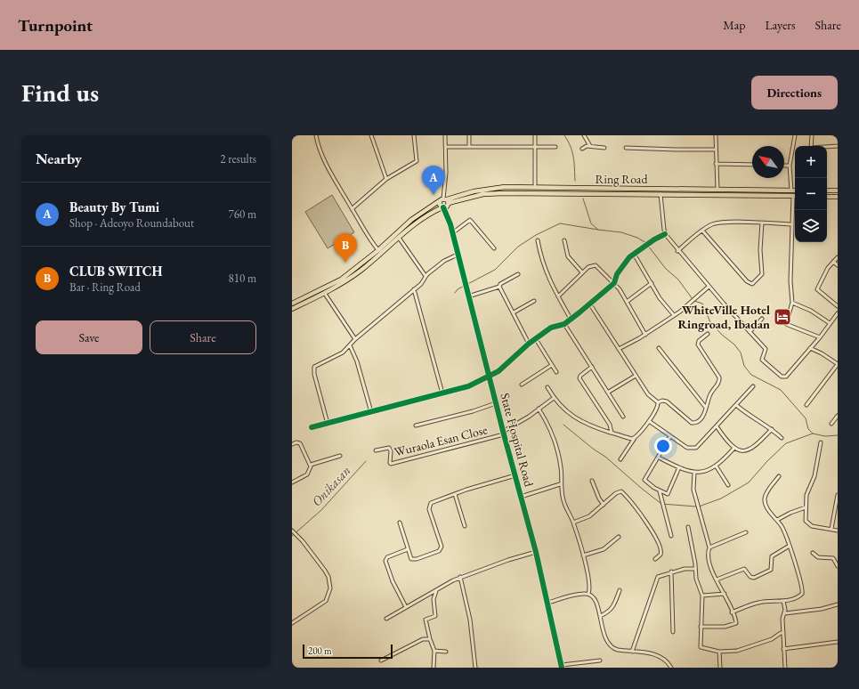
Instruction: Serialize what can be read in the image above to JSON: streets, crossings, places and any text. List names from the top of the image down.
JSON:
{
  "streets": {
    "main road": ["Ring Road"],
    "street": ["State Hospital Road", "Wuraola Esan Close"]
  },
  "crossings": [
    ["Ring Road", "State Hospital Road"],
    ["State Hospital Road", "Wuraola Esan Close"]
  ],
  "water": ["Onikasan"],
  "places": {
    "hotel": ["WhiteVille Hotel Ringroad, Ibadan"]
  },
  "scale_bar": "200 m",
  "north": "top left",
  "page": {
    "header": "Turnpoint",
    "nav": ["Map", "Layers", "Share"],
    "buttons": [
      "Directions",
      ["Save", "Share"]
    ],
    "title": "Find us",
    "heading": ["Nearby", "2 results"],
    "map_buttons": ["+", "−"],
    "pins": ["A", "B"],
    "list": [
      {
        "mark": "A",
        "name": "Beauty By Tumi",
        "note": "Shop · Adeoyo Roundabout",
        "value": "760 m"
      },
      {
        "mark": "B",
        "name": "CLUB SWITCH",
        "note": "Bar · Ring Road",
        "value": "810 m"
      }
    ],
    "scale": "200 m"
  }
}
